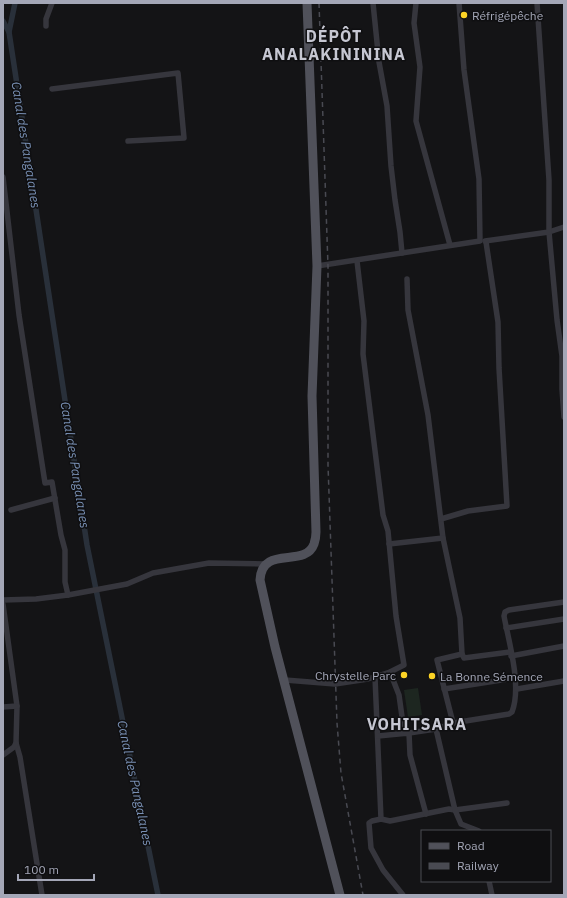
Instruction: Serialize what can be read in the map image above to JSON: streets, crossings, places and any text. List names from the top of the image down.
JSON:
{
  "districts": ["DÉPÔT ANALAKINININA", "VOHITSARA"],
  "water": ["Canal des Pangalanes"],
  "places": ["Réfrigépêche", "Chrystelle Parc", "La Bonne Sémence"],
  "legend": ["Road", "Railway"],
  "scale_bar": "100 m"
}
